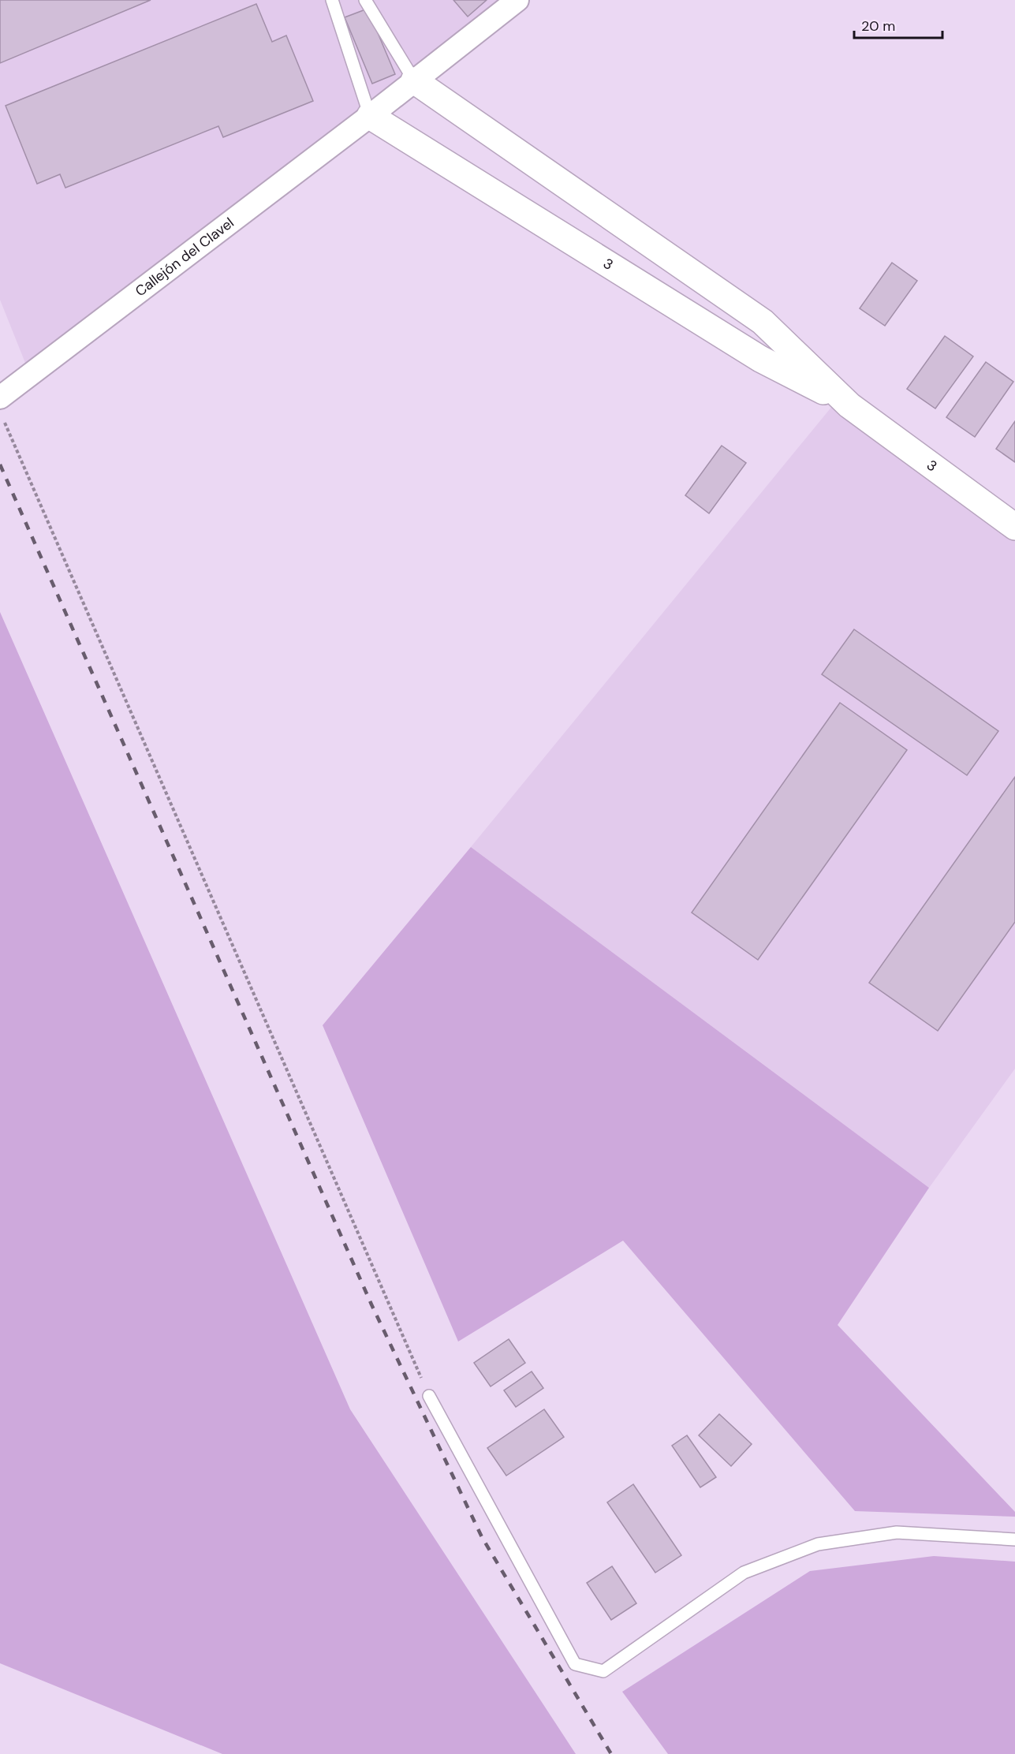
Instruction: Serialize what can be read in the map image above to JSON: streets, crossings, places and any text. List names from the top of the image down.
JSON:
{
  "streets": {
    "street": ["Callejón del Clavel", "3"]
  },
  "crossings": [
    ["Callejón del Clavel", "3"]
  ],
  "scale_bar": "20 m"
}
